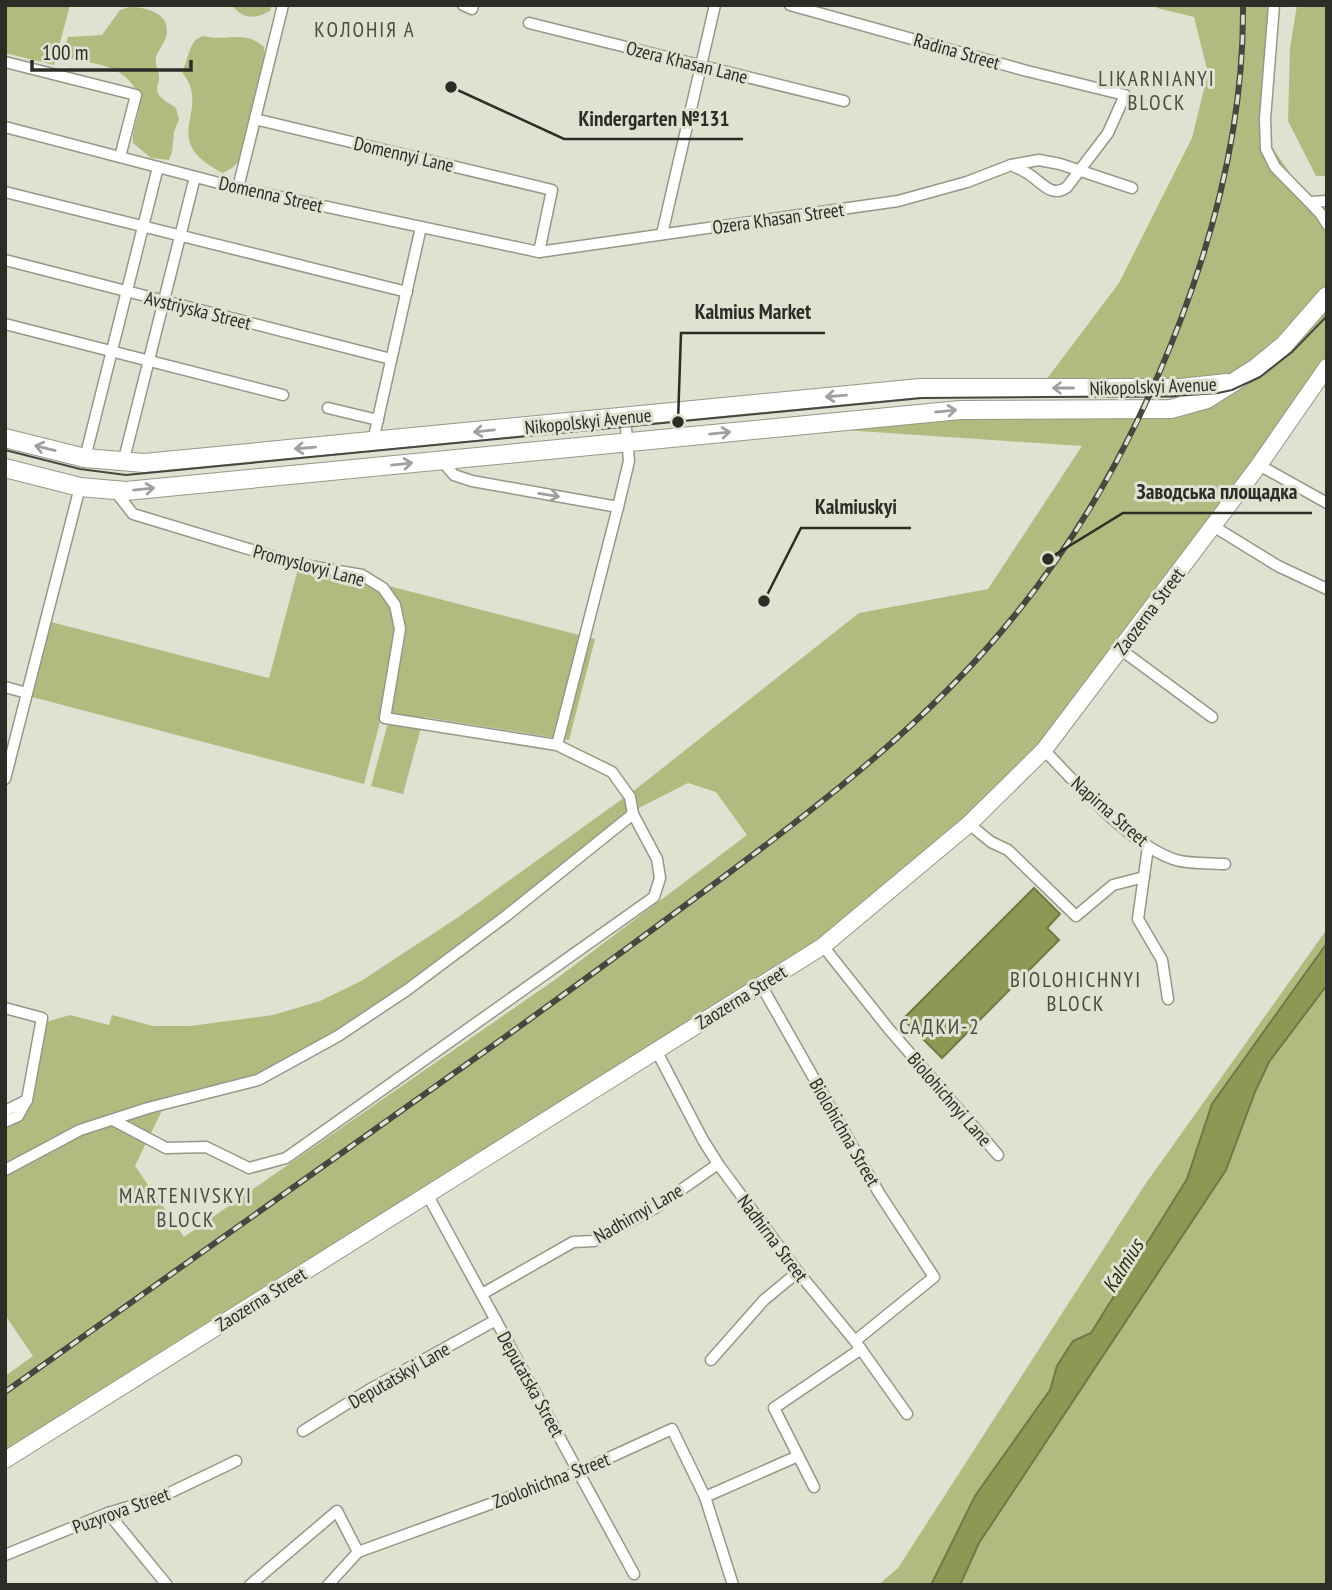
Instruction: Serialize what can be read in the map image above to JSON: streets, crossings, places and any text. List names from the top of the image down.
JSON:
{
  "streets": {
    "main road": ["Nikopolskyi Avenue"],
    "street": [
      "Radina Street",
      "Ozera Khasan Lane",
      "Domennyi Lane",
      "Domenna Street",
      "Ozera Khasan Street",
      "Avstriyska Street",
      "Promyslovyi Lane",
      "Zaozerna Street",
      "Napirna Street",
      "Biolohichnyi Lane",
      "Biolohichna Street",
      "Nadhirnyi Lane",
      "Nadhirna Street",
      "Deputatskyi Lane",
      "Deputatska Street",
      "Zoolohichna Street",
      "Puzyrova Street"
    ]
  },
  "crossings": [
    ["Radina Street", "Ozera Khasan Street"],
    ["Domennyi Lane", "Domenna Street"],
    ["Domennyi Lane", "Ozera Khasan Street"],
    ["Domenna Street", "Ozera Khasan Street"],
    ["Nikopolskyi Avenue", "Promyslovyi Lane"],
    ["Zaozerna Street", "Napirna Street"],
    ["Zaozerna Street", "Biolohichnyi Lane"],
    ["Zaozerna Street", "Biolohichna Street"],
    ["Zaozerna Street", "Nadhirna Street"],
    ["Zaozerna Street", "Deputatska Street"],
    ["Biolohichna Street", "Nadhirna Street"],
    ["Nadhirnyi Lane", "Nadhirna Street"],
    ["Nadhirnyi Lane", "Deputatska Street"],
    ["Deputatskyi Lane", "Deputatska Street"],
    ["Deputatska Street", "Zoolohichna Street"]
  ],
  "districts": [
    "КОЛОНІЯ А",
    "LIKARNIANYI BLOCK",
    "BIOLOHICHNYI BLOCK",
    "САДКИ-2",
    "MARTENIVSKYI BLOCK"
  ],
  "water": ["Kalmius"],
  "places": [
    "Kindergarten №131",
    "Kalmius Market",
    "Заводська площадка",
    "Kalmiuskyi"
  ],
  "scale_bar": "100 m"
}
